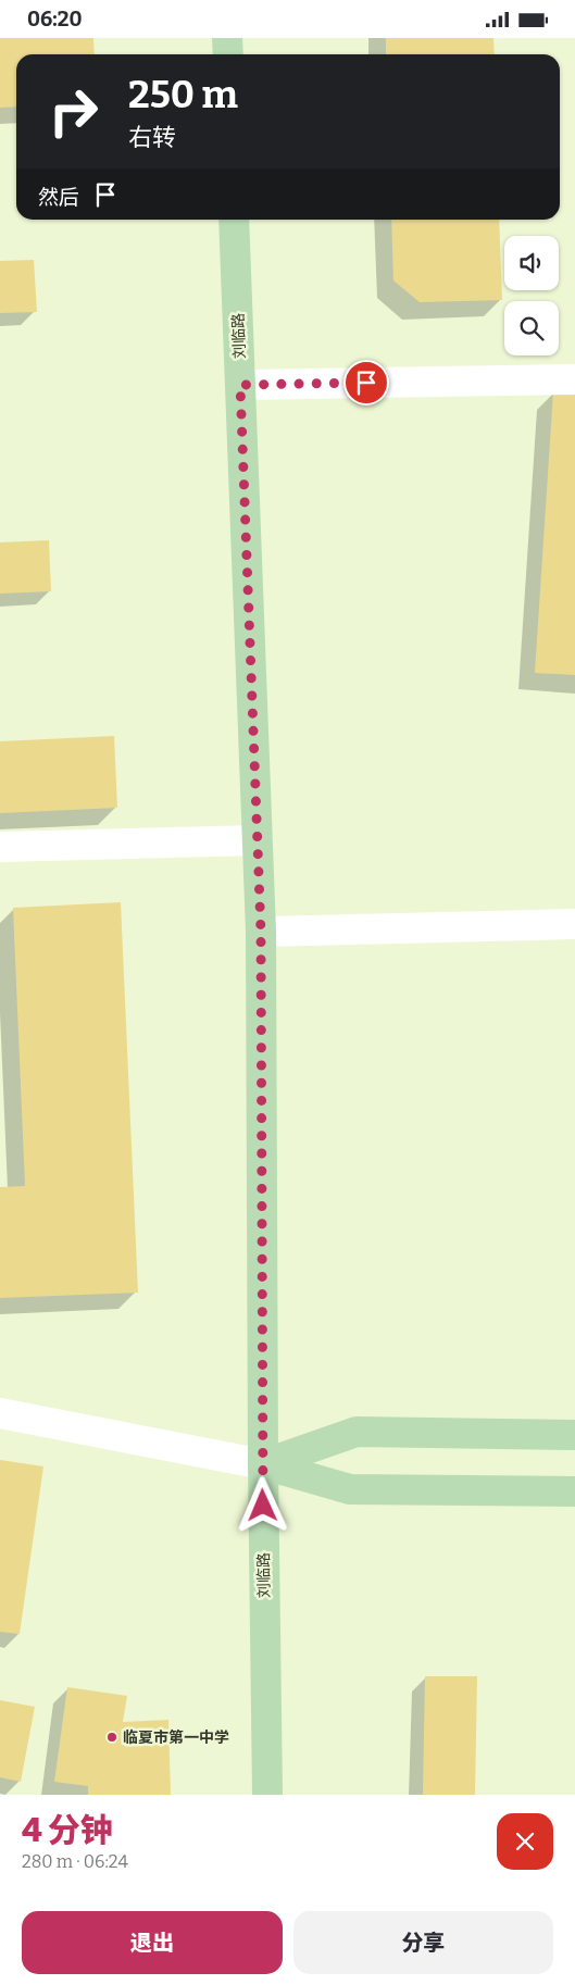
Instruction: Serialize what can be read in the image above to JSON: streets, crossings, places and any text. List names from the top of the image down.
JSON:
{
  "streets": {
    "main road": ["刘临路"]
  },
  "places": ["临夏市第一中学"],
  "page": {
    "status": "06:20",
    "turn": ["250 m", "右转"],
    "then": "然后",
    "heading": ["4 分钟", "280 m · 06:24"],
    "buttons": ["退出", "分享"]
  }
}
